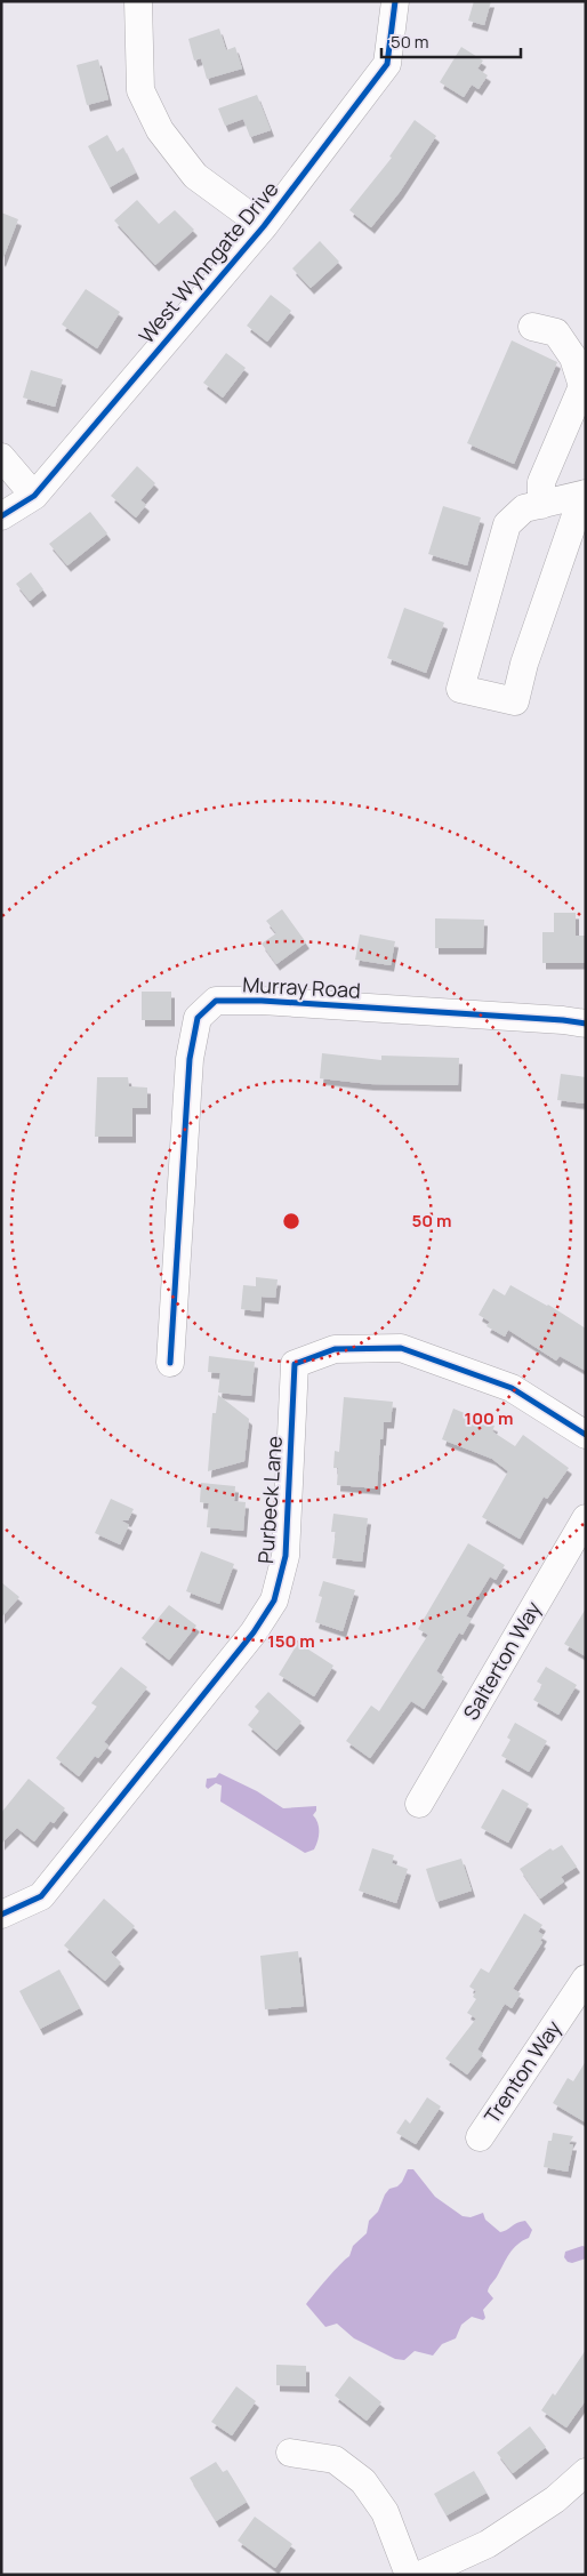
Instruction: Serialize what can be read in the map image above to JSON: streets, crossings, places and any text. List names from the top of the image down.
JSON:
{
  "streets": {
    "street": [
      "West Wynngate Drive",
      "Murray Road",
      "Purbeck Lane",
      "Salterton Way",
      "Trenton Way"
    ]
  },
  "scale_bar": "50 m",
  "rings": ["50 m", "100 m", "150 m"]
}
